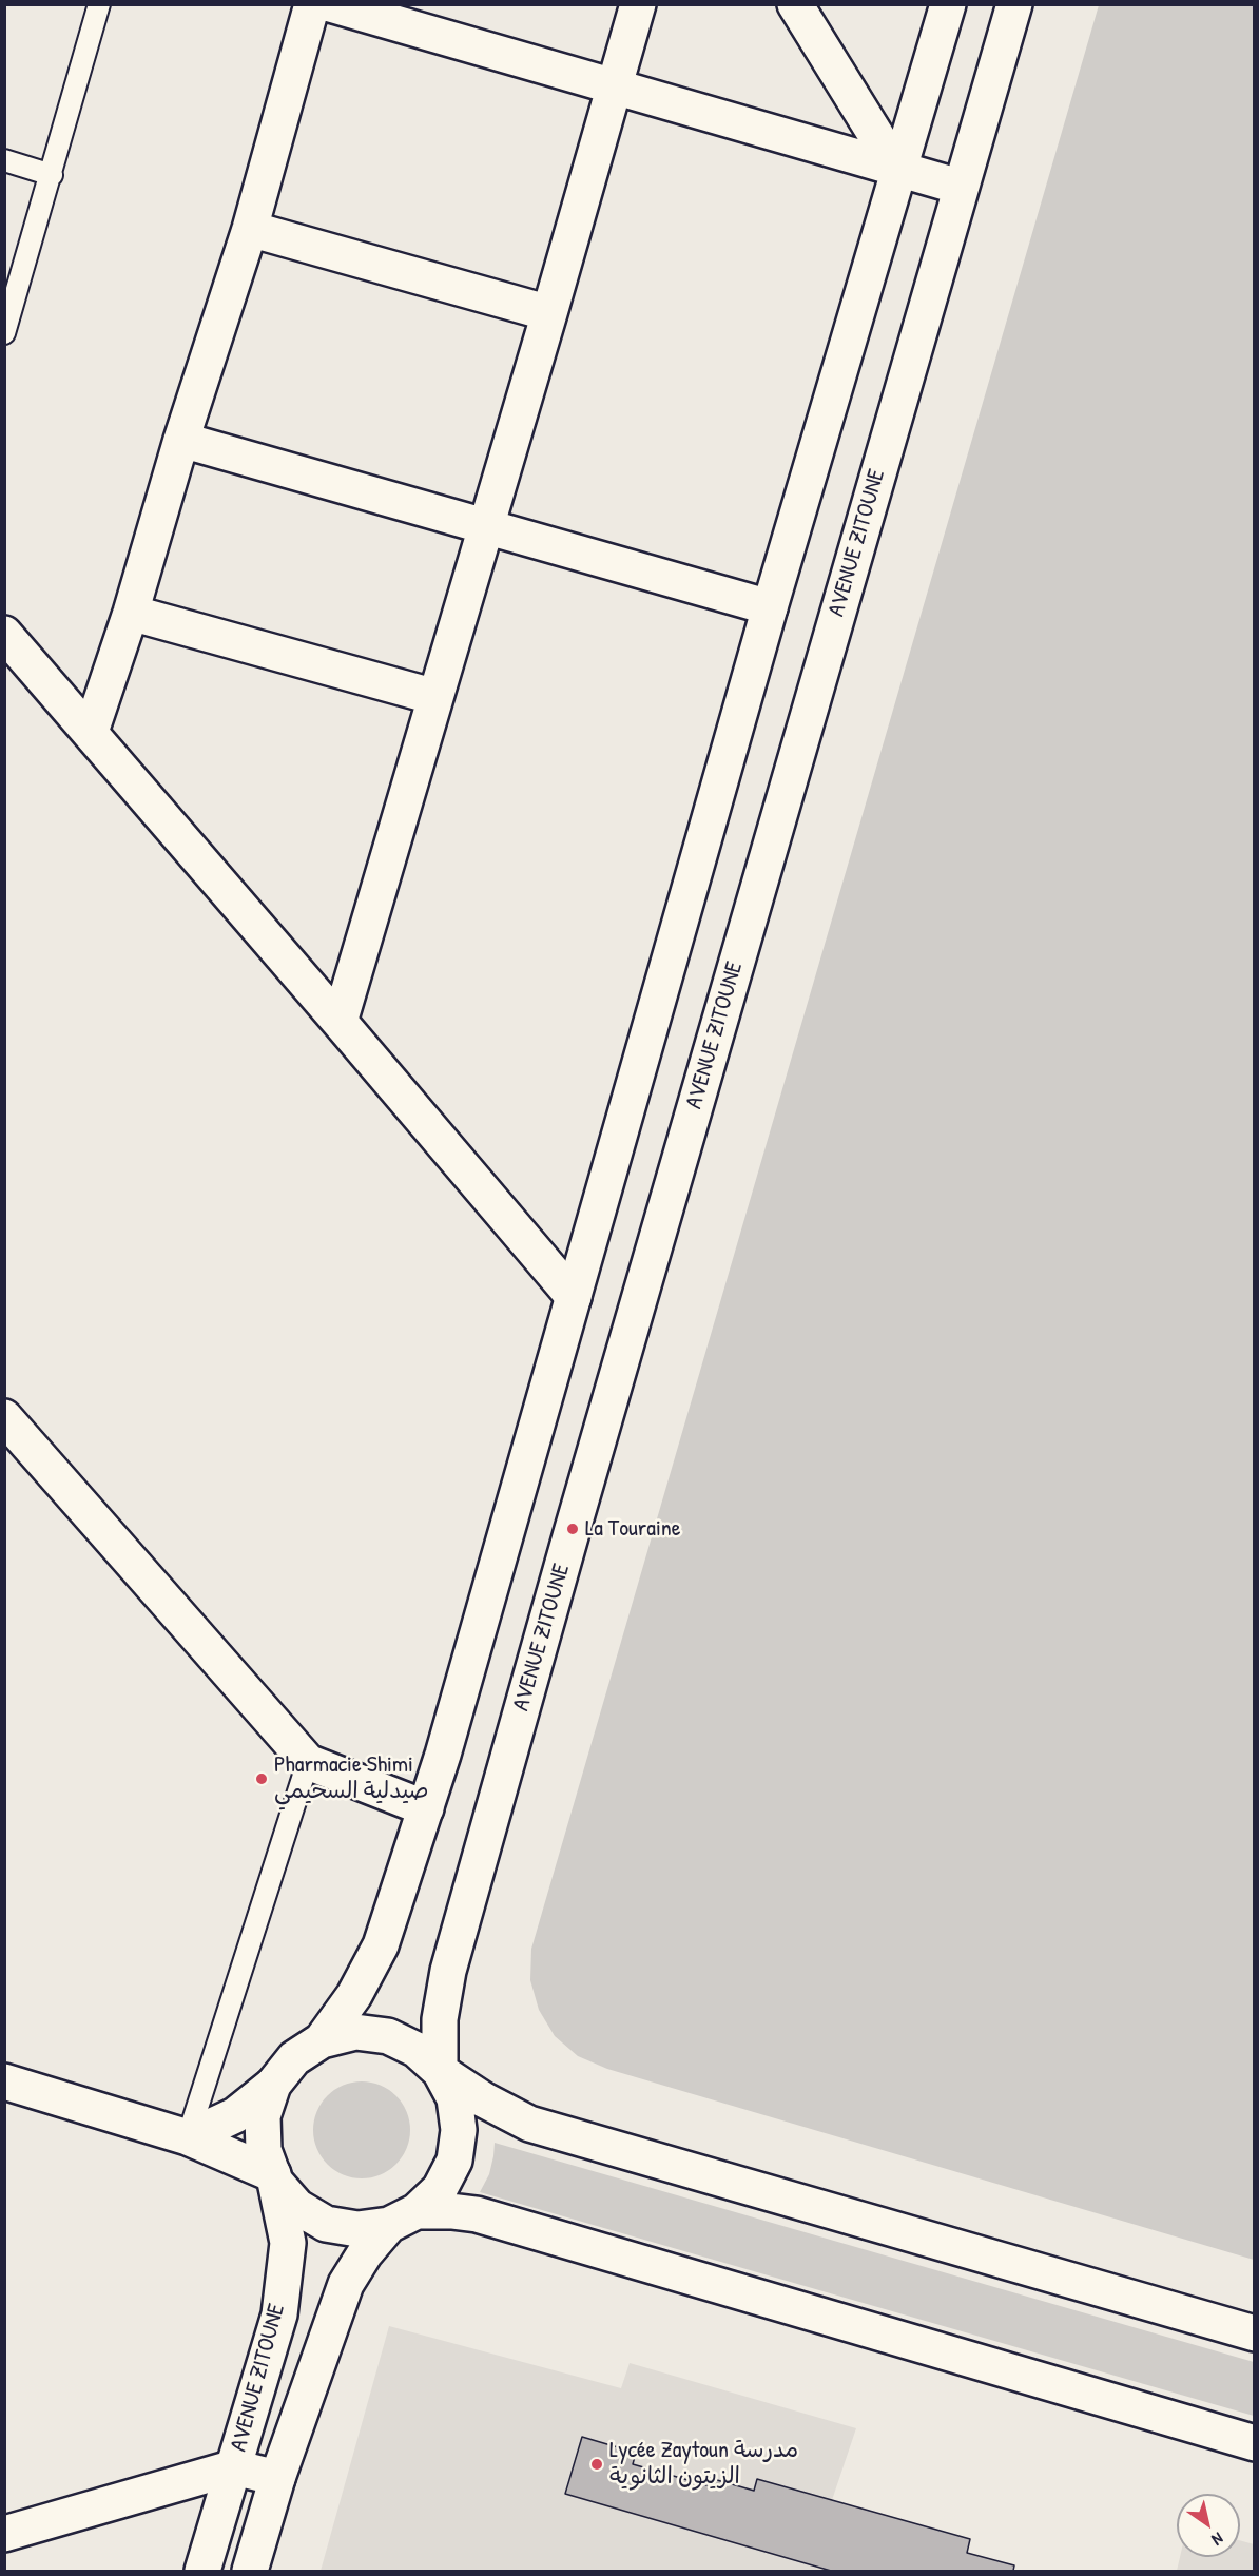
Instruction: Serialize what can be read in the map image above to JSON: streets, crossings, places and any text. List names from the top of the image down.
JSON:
{
  "streets": {
    "main road": ["AVENUE ZITOUNE"]
  },
  "places": ["La Touraine", "Pharmacie Shimi صيدلية السحيمي", "Lycée Zaytoun مدرسة الزيتون الثانوية"],
  "north": "bottom right"
}
